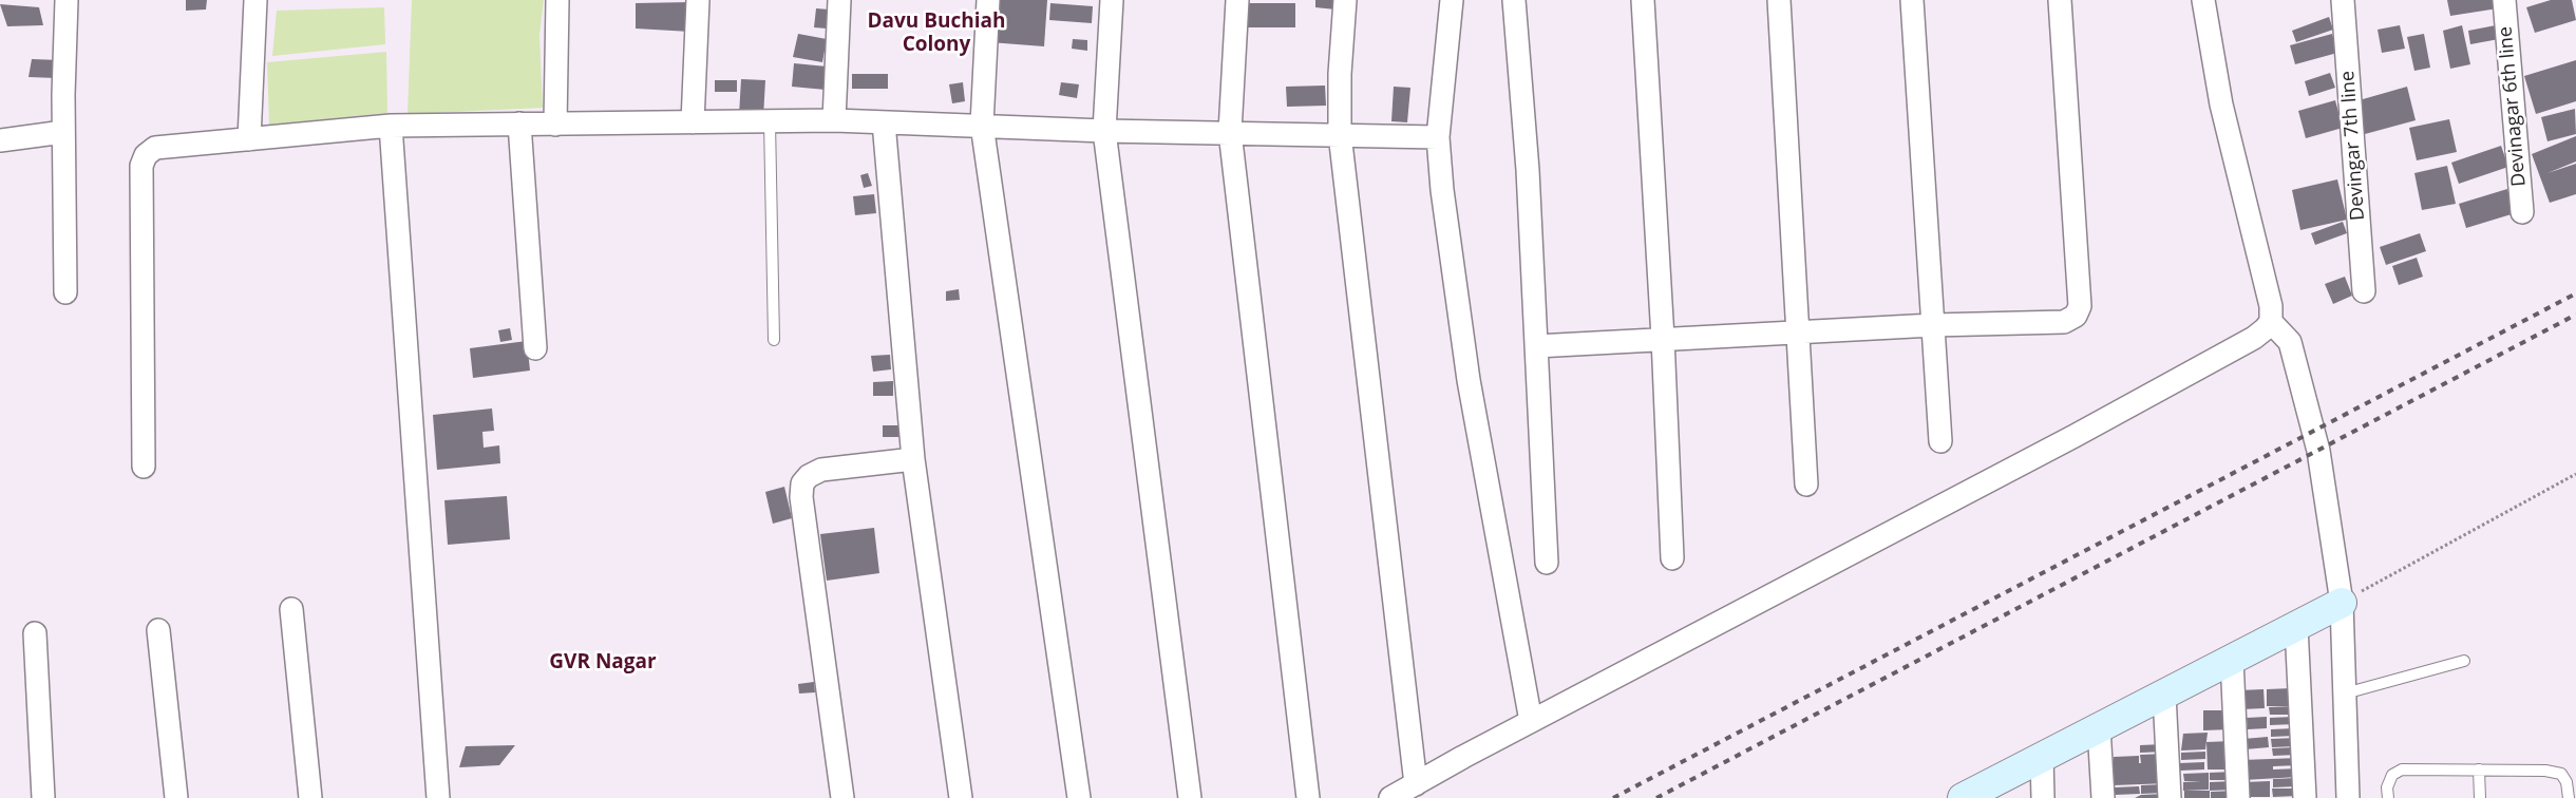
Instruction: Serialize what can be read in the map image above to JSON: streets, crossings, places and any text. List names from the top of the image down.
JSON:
{
  "streets": {
    "street": ["Devinagar 6th line", "Devingar 7th line"]
  },
  "districts": ["Davu Buchiah Colony", "GVR Nagar"]
}
